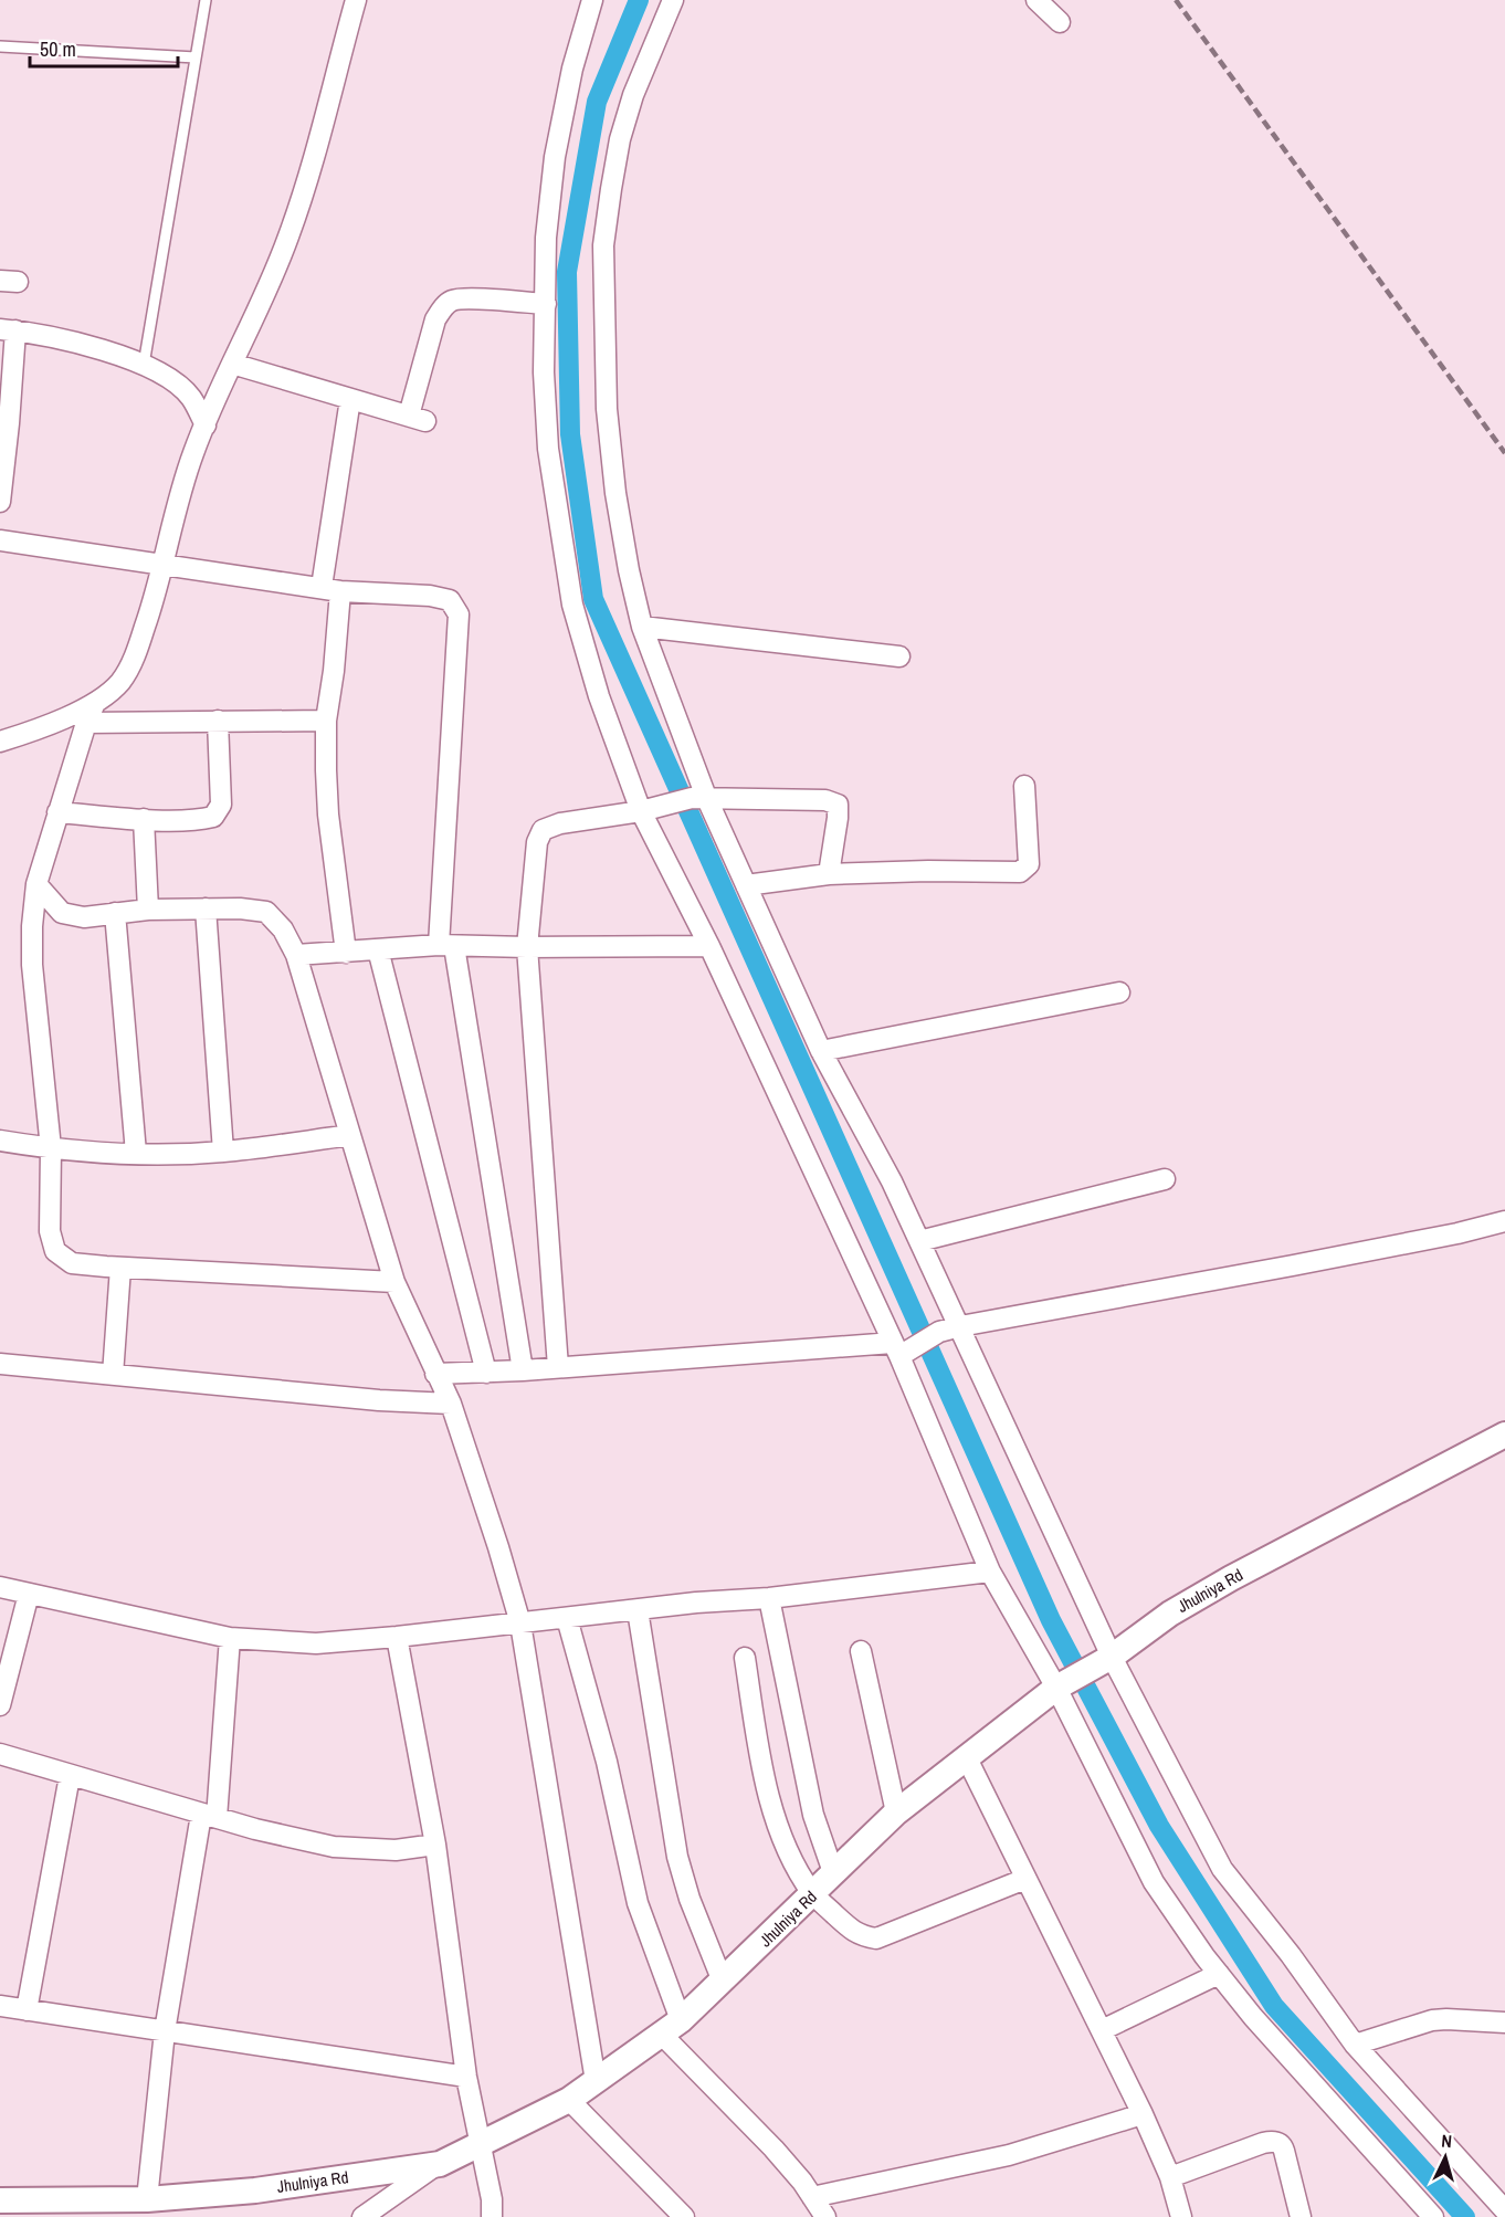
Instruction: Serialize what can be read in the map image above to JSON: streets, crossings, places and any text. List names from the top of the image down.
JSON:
{
  "streets": {
    "street": ["Jhulniya Rd"]
  },
  "scale_bar": "50 m",
  "north": "top"
}
